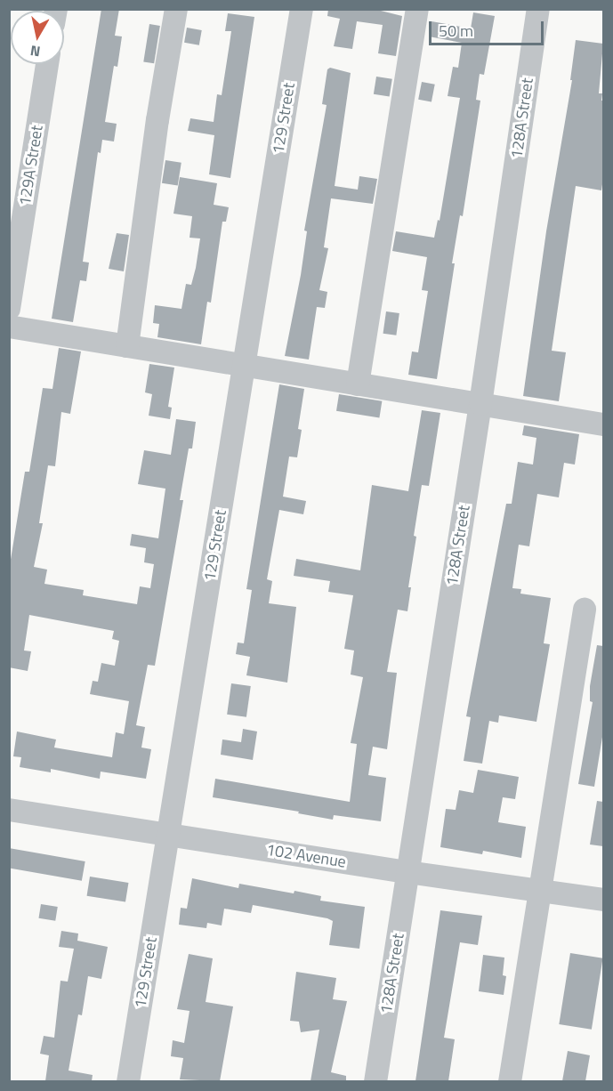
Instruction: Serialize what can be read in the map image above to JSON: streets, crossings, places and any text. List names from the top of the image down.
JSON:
{
  "streets": {
    "street": [
      "129 Street",
      "128A Street",
      "129A Street",
      "102 Avenue"
    ]
  },
  "crossings": [
    ["129 Street", "102 Avenue"],
    ["128A Street", "102 Avenue"]
  ],
  "scale_bar": "50 m",
  "north": "bottom"
}
